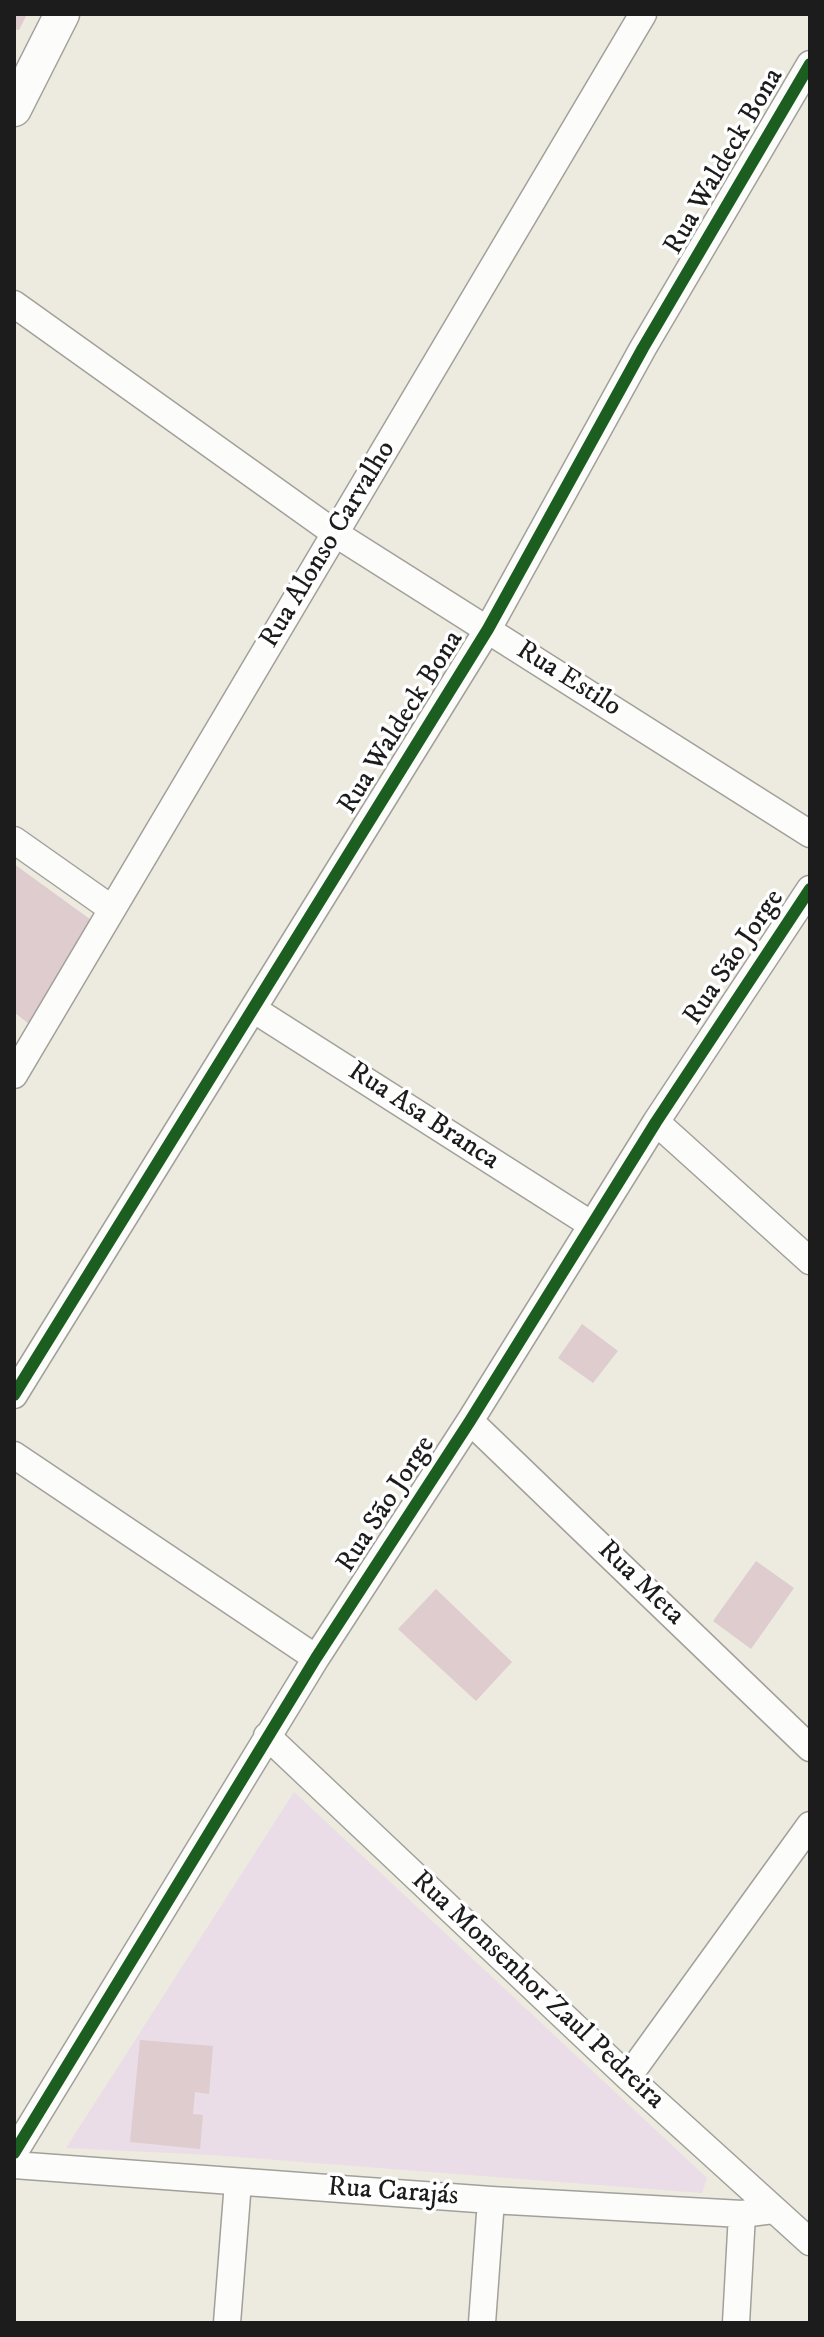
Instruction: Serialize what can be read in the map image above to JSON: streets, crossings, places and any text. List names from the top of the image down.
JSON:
{
  "streets": {
    "street": [
      "Rua Waldeck Bona",
      "Rua Alonso Carvalho",
      "Rua Estilo",
      "Rua São Jorge",
      "Rua Asa Branca",
      "Rua Meta",
      "Rua Monsenhor Zaul Pedreira",
      "Rua Carajás"
    ]
  },
  "crossings": [
    ["Rua Waldeck Bona", "Rua Estilo"],
    ["Rua Waldeck Bona", "Rua Asa Branca"],
    ["Rua Alonso Carvalho", "Rua Estilo"],
    ["Rua São Jorge", "Rua Asa Branca"],
    ["Rua São Jorge", "Rua Meta"],
    ["Rua São Jorge", "Rua Monsenhor Zaul Pedreira"],
    ["Rua São Jorge", "Rua Carajás"],
    ["Rua Monsenhor Zaul Pedreira", "Rua Carajás"]
  ]
}
